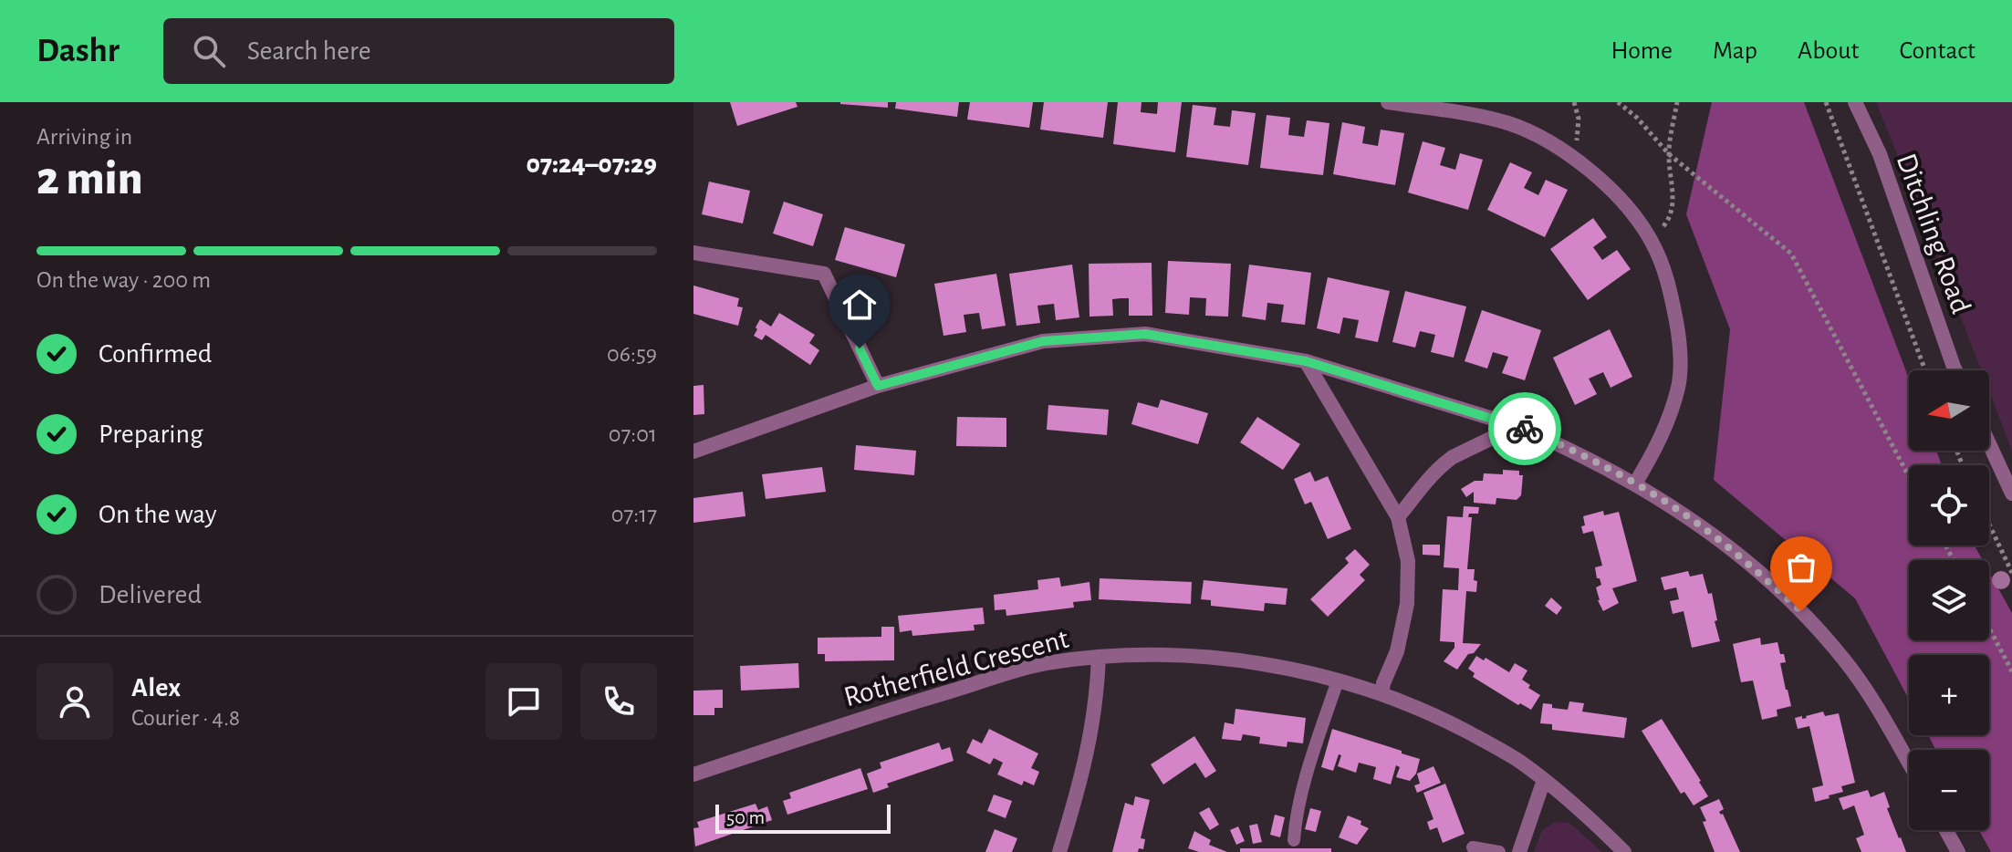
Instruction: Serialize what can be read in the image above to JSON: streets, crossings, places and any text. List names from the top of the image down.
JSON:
{
  "streets": {
    "street": ["Ditchling Road", "Rotherfield Crescent"]
  },
  "scale_bar": "50 m",
  "north": "left",
  "page": {
    "header": "Dashr",
    "search": "Search here",
    "nav": [
      "Home",
      "Map",
      "About",
      "Contact"
    ],
    "heading": ["2 min", "Arriving in", "07:24–07:29"],
    "panel": ["Alex", "Courier · 4.8"],
    "bar": "On the way · 200 m",
    "list": [
      ["Confirmed", "06:59"],
      ["Preparing", "07:01"],
      ["On the way", "07:17"],
      "Delivered"
    ],
    "map_buttons": ["+", "−"],
    "scale": "50 m"
  }
}
